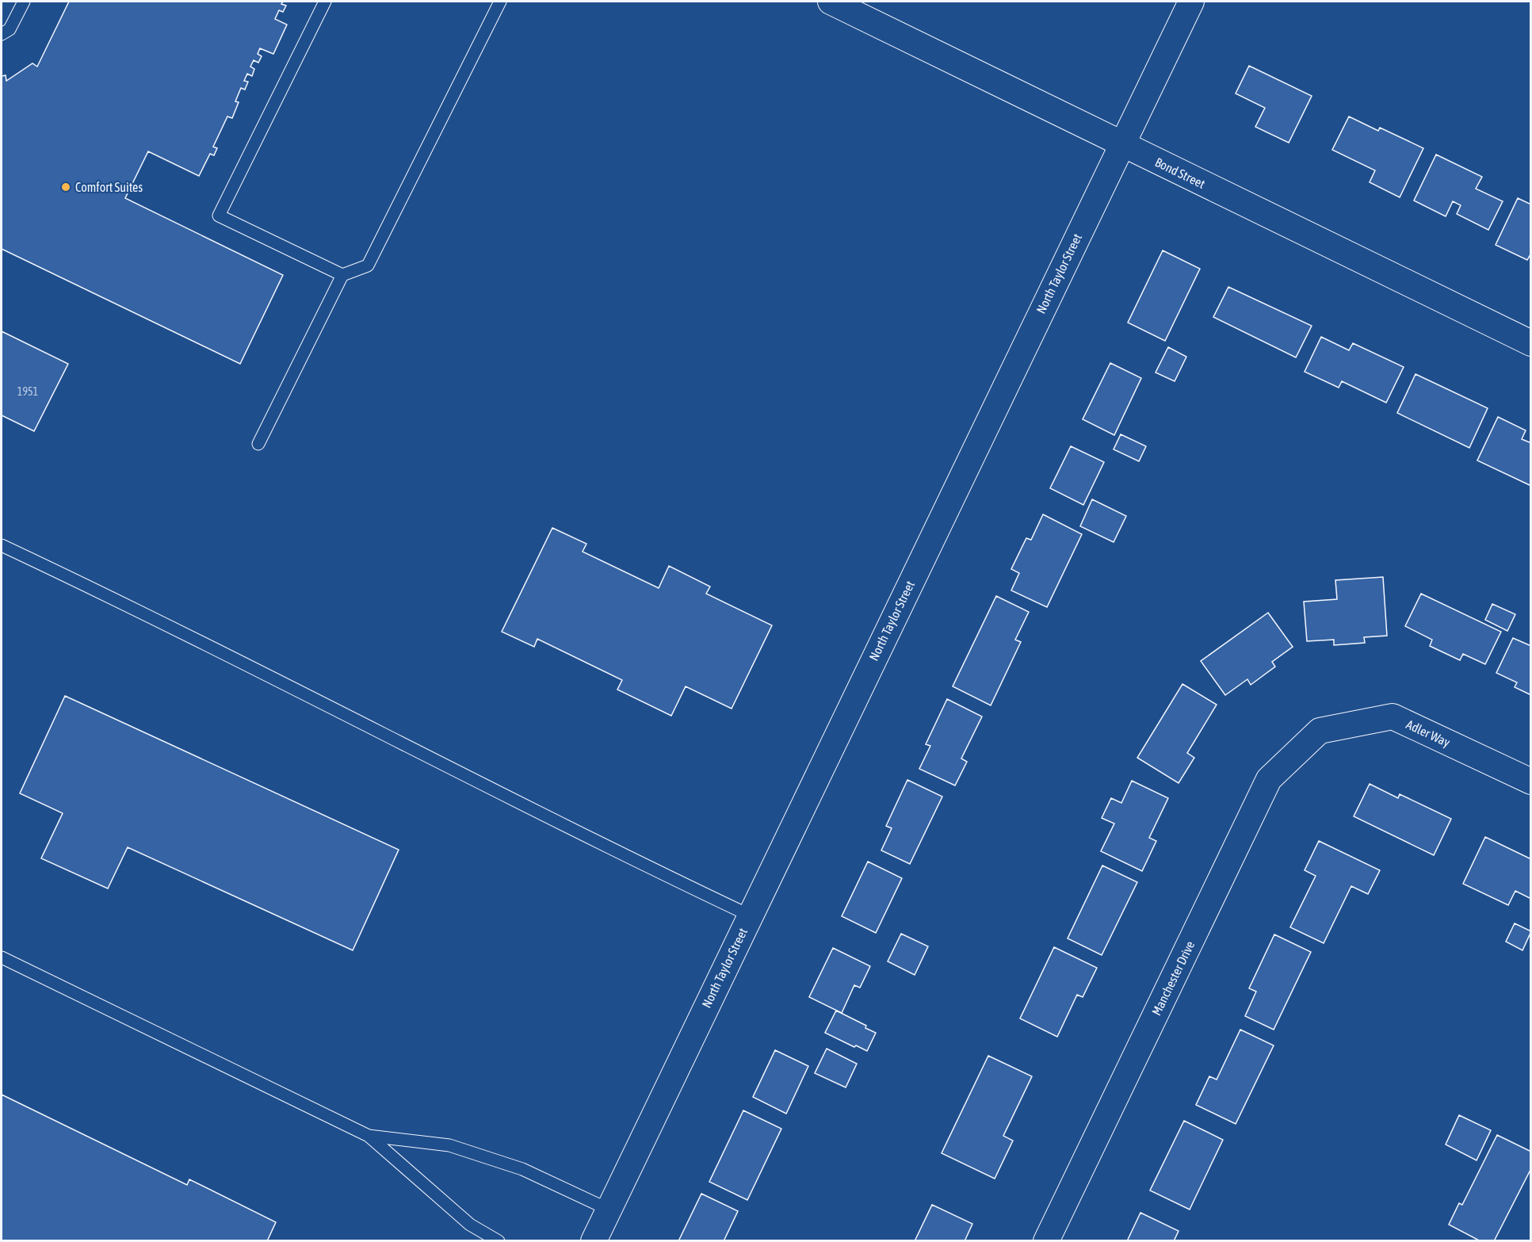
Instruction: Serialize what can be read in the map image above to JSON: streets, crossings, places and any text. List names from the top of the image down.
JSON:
{
  "streets": {
    "street": [
      "Bond Street",
      "North Taylor Street",
      "Adler Way",
      "Manchester Drive"
    ]
  },
  "crossings": [
    ["Bond Street", "North Taylor Street"],
    ["Adler Way", "Manchester Drive"]
  ],
  "places": ["Comfort Suites"],
  "house_numbers": ["1951"]
}
